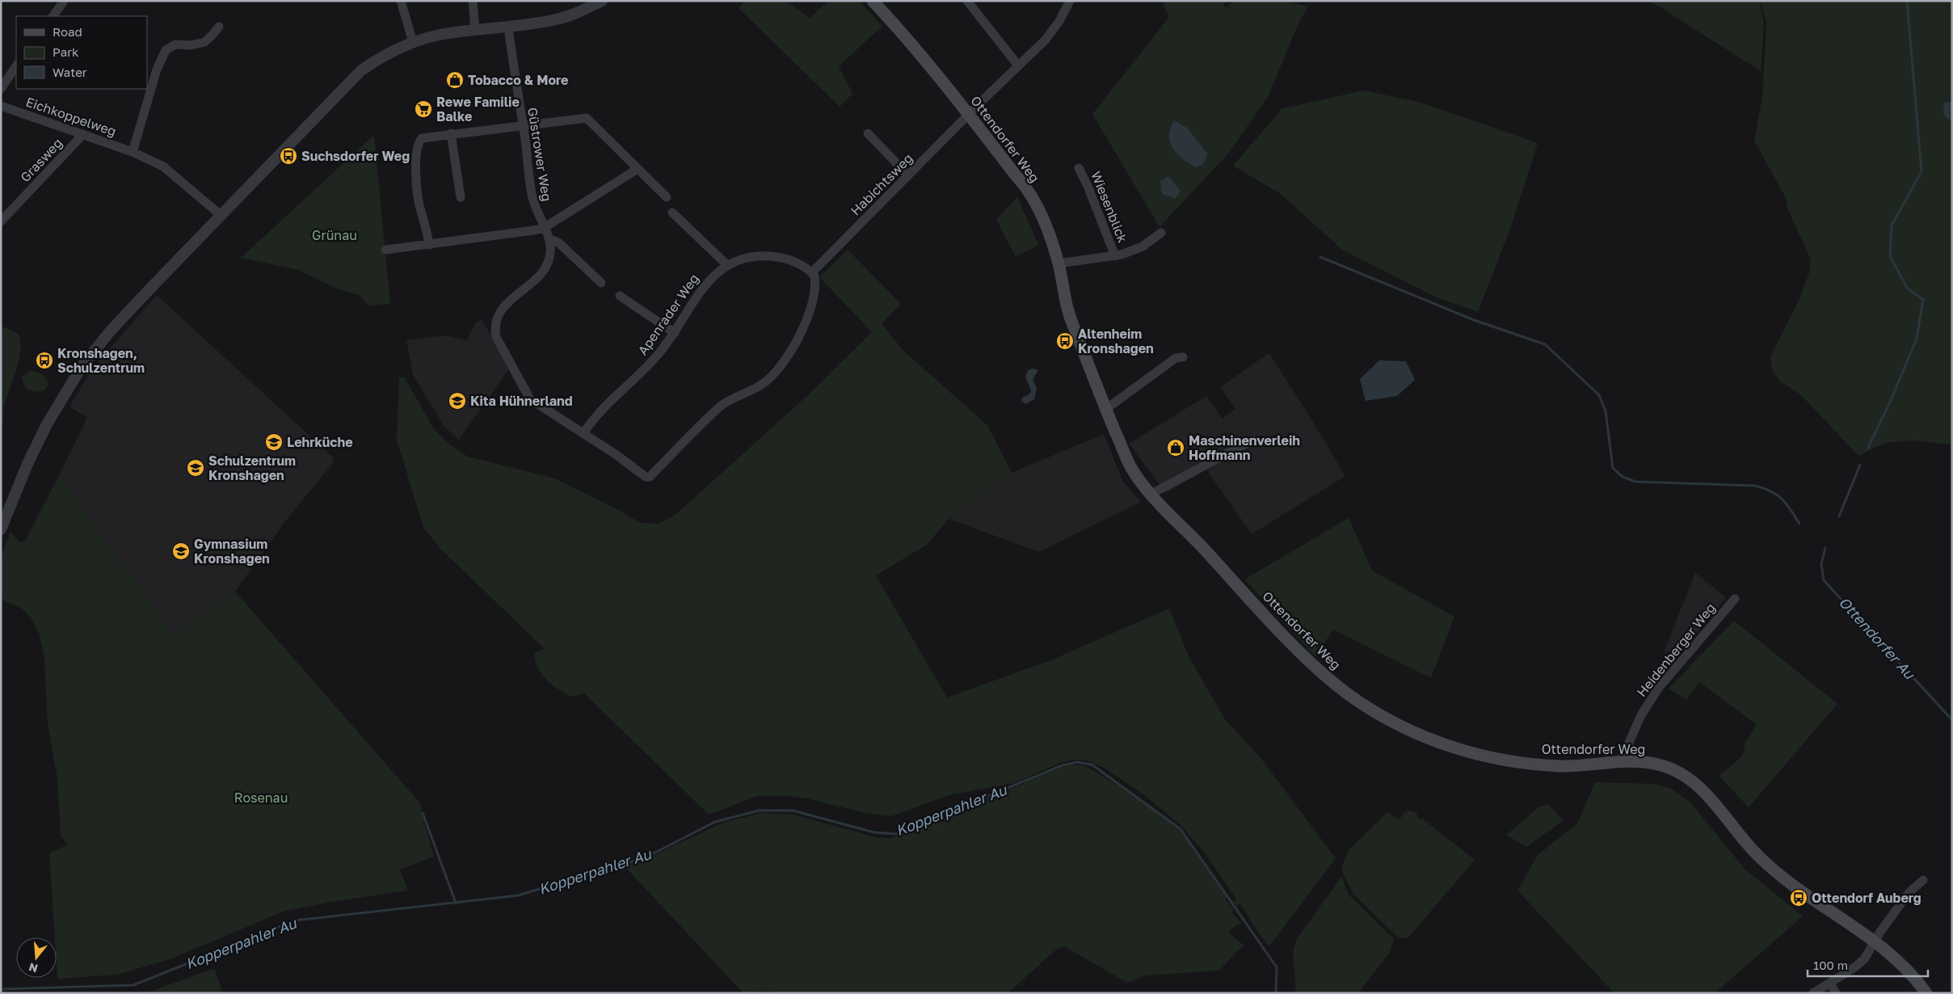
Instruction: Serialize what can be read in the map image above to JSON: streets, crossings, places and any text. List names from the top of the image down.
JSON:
{
  "streets": {
    "main road": ["Ottendorfer Weg"],
    "street": [
      "Eichkoppelweg",
      "Güstrower Weg",
      "Grasweg",
      "Habichtsweg",
      "Wiesenblick",
      "Apenrader Weg",
      "Heidenberger Weg"
    ]
  },
  "crossings": [
    ["Eichkoppelweg", "Grasweg"],
    ["Ottendorfer Weg", "Habichtsweg"],
    ["Ottendorfer Weg", "Wiesenblick"],
    ["Ottendorfer Weg", "Heidenberger Weg"],
    ["Habichtsweg", "Apenrader Weg"]
  ],
  "water": ["Ottendorfer Au", "Kopperpahler Au"],
  "parks": ["Grünau", "Rosenau"],
  "places": {
    "shop": ["Tobacco & More", "Maschinenverleih Hoffmann"],
    "supermarket": ["Rewe Familie Balke"],
    "bus stop": [
      "Suchsdorfer Weg",
      "Altenheim Kronshagen",
      "Kronshagen, Schulzentrum",
      "Ottendorf Auberg"
    ],
    "school or university": [
      "Kita Hühnerland",
      "Lehrküche",
      "Schulzentrum Kronshagen",
      "Gymnasium Kronshagen"
    ]
  },
  "legend": ["Road", "Park", "Water"],
  "scale_bar": "100 m",
  "north": "bottom"
}
